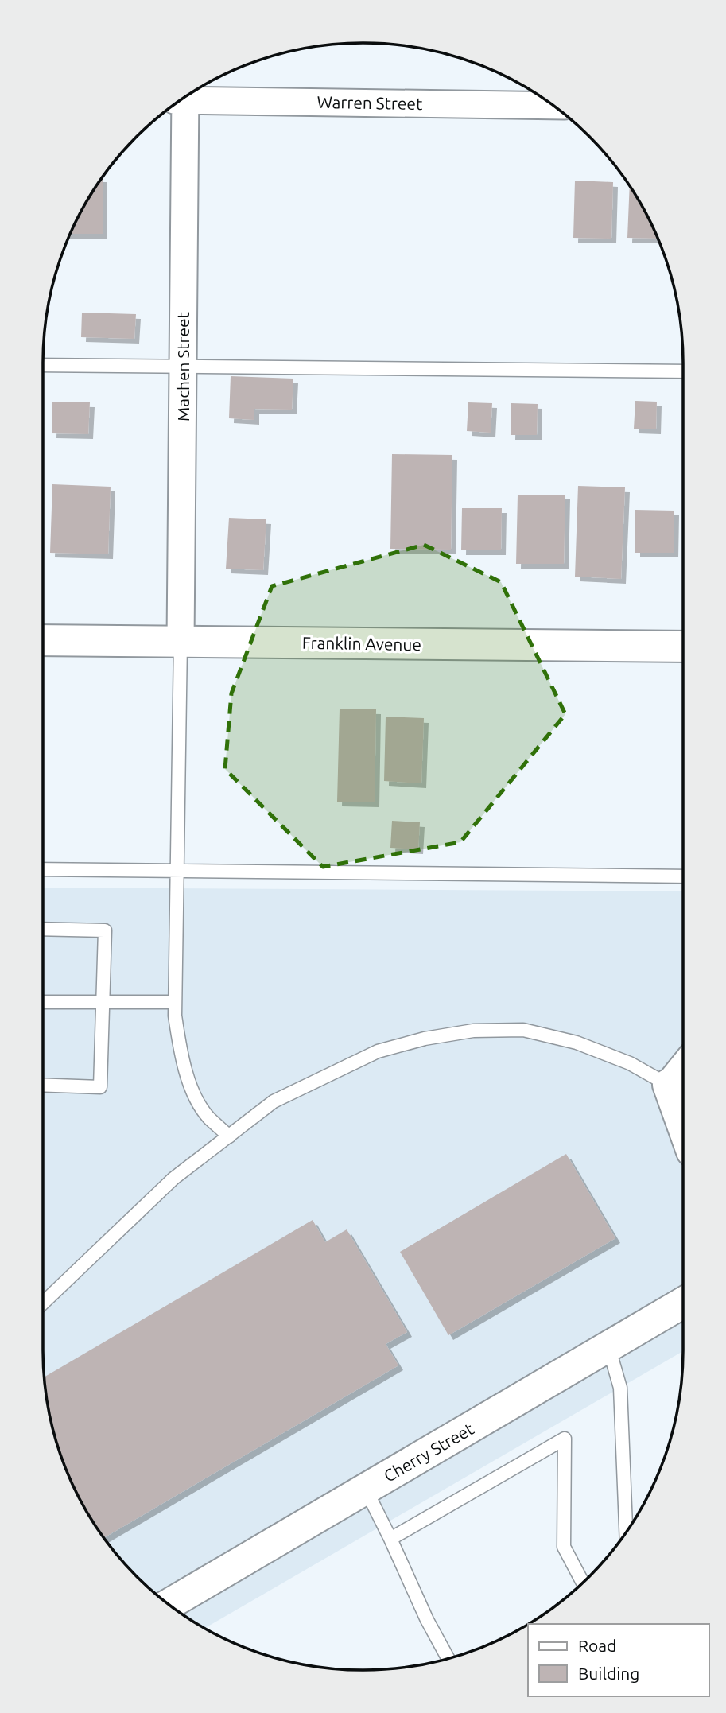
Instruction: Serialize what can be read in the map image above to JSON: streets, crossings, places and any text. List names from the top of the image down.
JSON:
{
  "streets": {
    "main road": ["Franklin Avenue", "Cherry Street"],
    "street": ["Warren Street", "Machen Street"]
  },
  "crossings": [
    ["Machen Street", "Franklin Avenue"]
  ],
  "legend": ["Road", "Building"]
}
